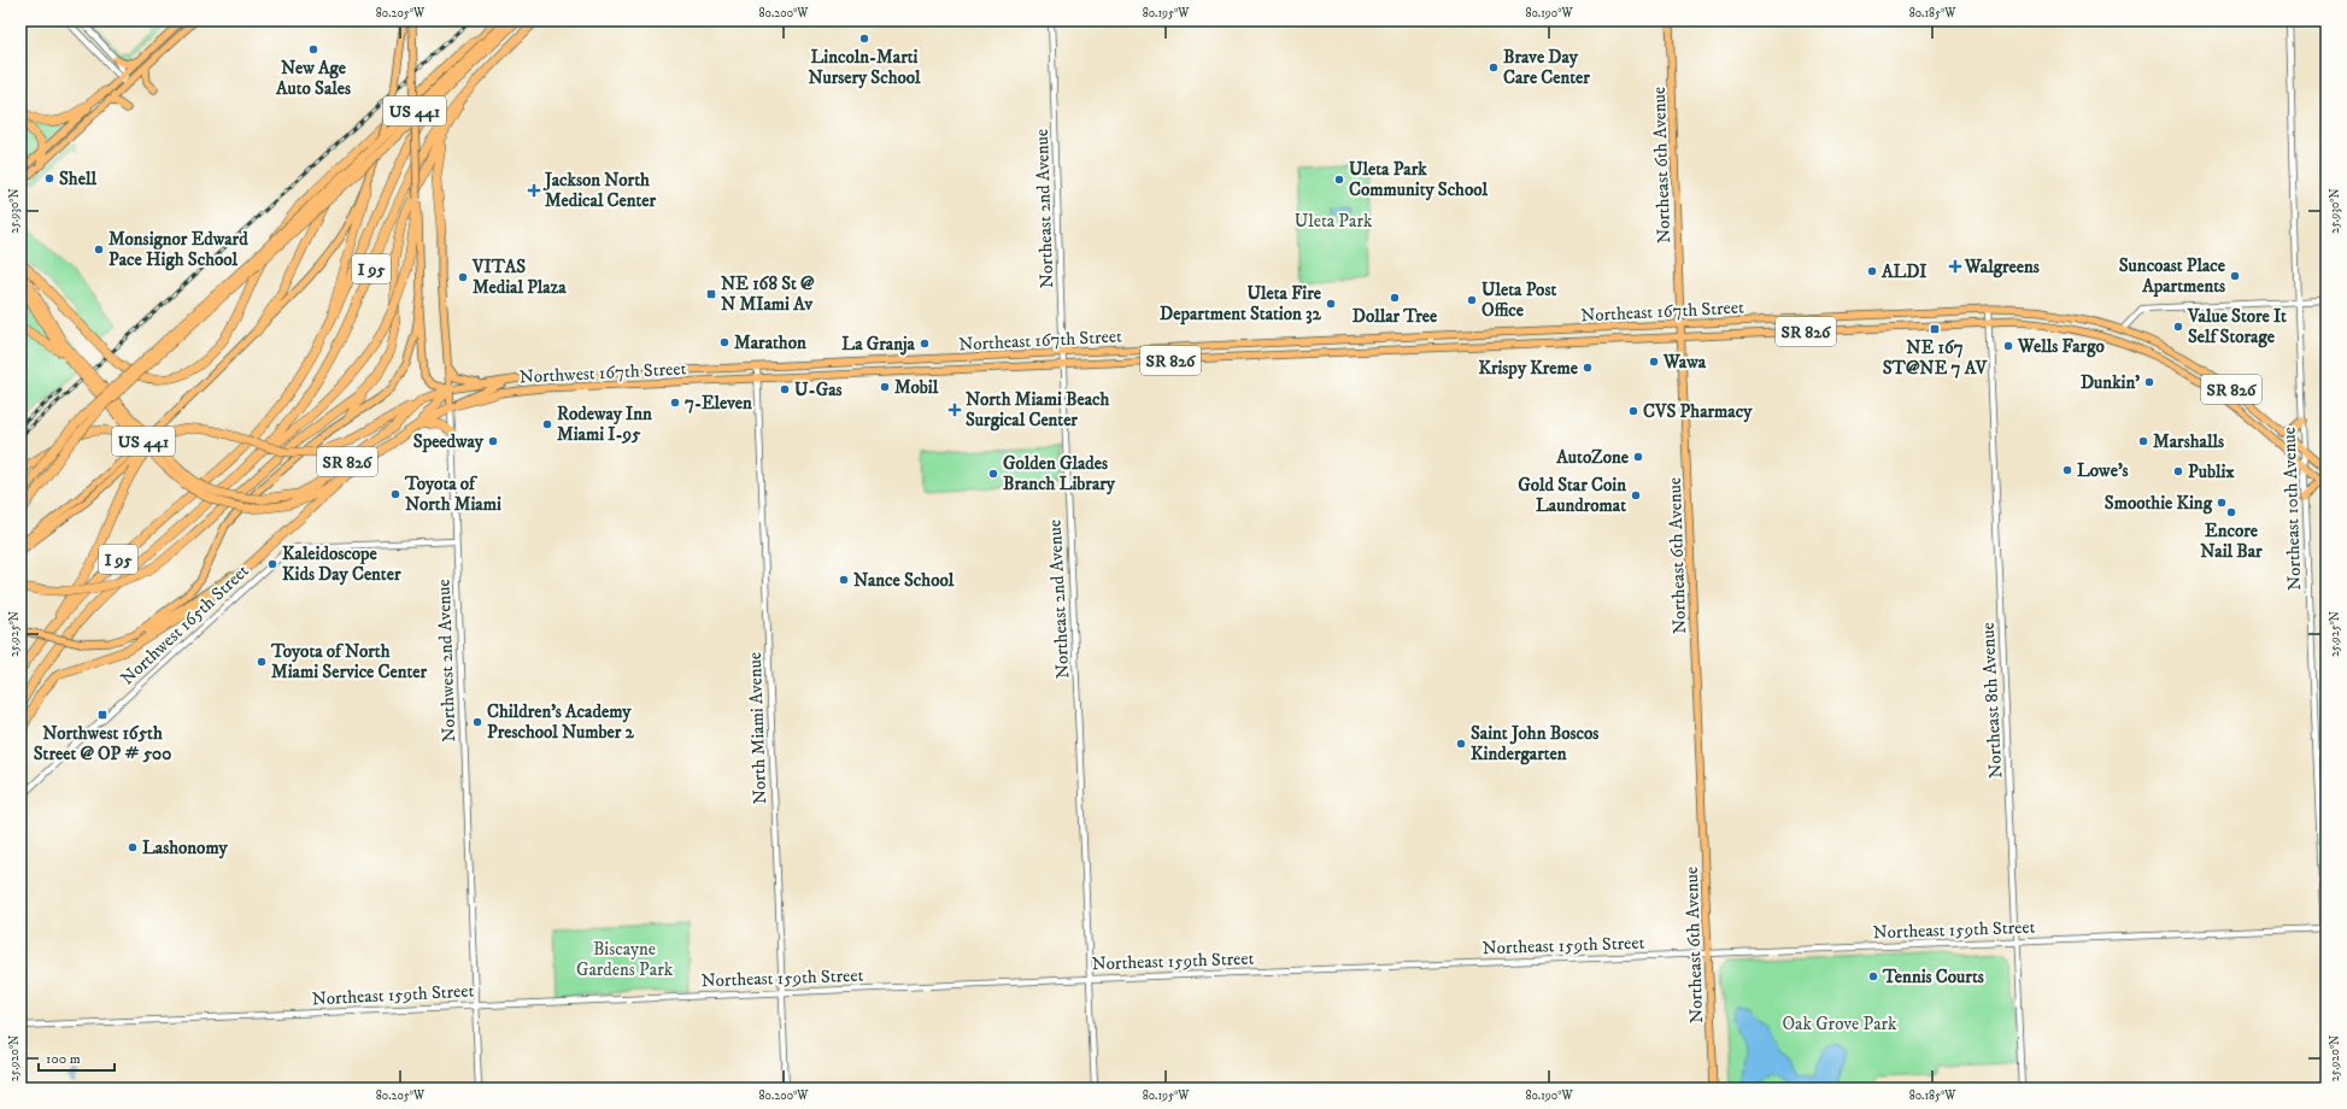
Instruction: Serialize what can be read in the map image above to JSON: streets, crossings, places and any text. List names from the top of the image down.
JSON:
{
  "streets": {
    "highway": ["I 95", "SR 826"],
    "main road": [
      "US 441",
      "Northeast 6th Avenue",
      "Northeast 167th Street",
      "Northwest 167th Street",
      "Northwest 2nd Avenue"
    ],
    "street": [
      "Northeast 2nd Avenue",
      "Northeast 10th Avenue",
      "Northwest 165th Street",
      "Northeast 8th Avenue",
      "North Miami Avenue",
      "Northeast 159th Street"
    ]
  },
  "crossings": [
    ["Northeast 6th Avenue", "Northeast 167th Street"],
    ["Northeast 6th Avenue", "Northeast 159th Street"],
    ["Northeast 2nd Avenue", "Northeast 167th Street"],
    ["Northeast 2nd Avenue", "Northeast 159th Street"],
    ["Northeast 167th Street", "SR 826"],
    ["Northeast 167th Street", "Northwest 167th Street"],
    ["Northeast 167th Street", "Northeast 8th Avenue"],
    ["Northeast 167th Street", "North Miami Avenue"],
    ["SR 826", "Northwest 167th Street"],
    ["SR 826", "Northeast 10th Avenue"],
    ["SR 826", "Northwest 2nd Avenue"],
    ["Northwest 167th Street", "Northwest 2nd Avenue"],
    ["Northwest 167th Street", "North Miami Avenue"],
    ["Northeast 10th Avenue", "Northeast 159th Street"],
    ["Northwest 165th Street", "Northwest 2nd Avenue"],
    ["Northwest 2nd Avenue", "Northeast 159th Street"],
    ["Northeast 8th Avenue", "Northeast 159th Street"],
    ["North Miami Avenue", "Northeast 159th Street"]
  ],
  "parks": ["Uleta Park", "Biscayne Gardens Park", "Oak Grove Park"],
  "places": {
    "other": [
      "Lincoln-Marti Nursery School",
      "New Age Auto Sales",
      "Brave Day Care Center",
      "Shell",
      "Uleta Park Community School",
      "Monsignor Edward Pace High School",
      "ALDI",
      "Suncoast Place Apartments",
      "VITAS Medial Plaza",
      "Dollar Tree",
      "Uleta Post Office",
      "Uleta Fire Department Station 32",
      "Value Store It Self Storage",
      "Marathon",
      "La Granja",
      "Wells Fargo",
      "Wawa",
      "Krispy Kreme",
      "Dunkin'",
      "Mobil",
      "U-Gas",
      "7-Eleven",
      "CVS Pharmacy",
      "Rodeway Inn Miami I-95",
      "Speedway",
      "Marshalls",
      "AutoZone",
      "Lowe's",
      "Publix",
      "Golden Glades Branch Library",
      "Toyota of North Miami",
      "Gold Star Coin Laundromat",
      "Smoothie King",
      "Encore Nail Bar",
      "Kaleidoscope Kids Day Center",
      "Nance School",
      "Toyota of North Miami Service Center",
      "Children's Academy Preschool Number 2",
      "Saint John Boscos Kindergarten",
      "Lashonomy",
      "Tennis Courts"
    ],
    "health": ["Jackson North Medical Center", "Walgreens", "North Miami Beach Surgical Center"],
    "transit": ["NE 168 St @ N MIami Av", "NE 167 ST@NE 7 AV", "Northwest 165th Street @ OP # 500"]
  },
  "scale_bar": "100 m",
  "coordinates": [
    "80.205°W",
    "80.200°W",
    "80.195°W",
    "80.190°W",
    "80.185°W",
    "25.930°N",
    "25.925°N",
    "25.920°N"
  ]
}
